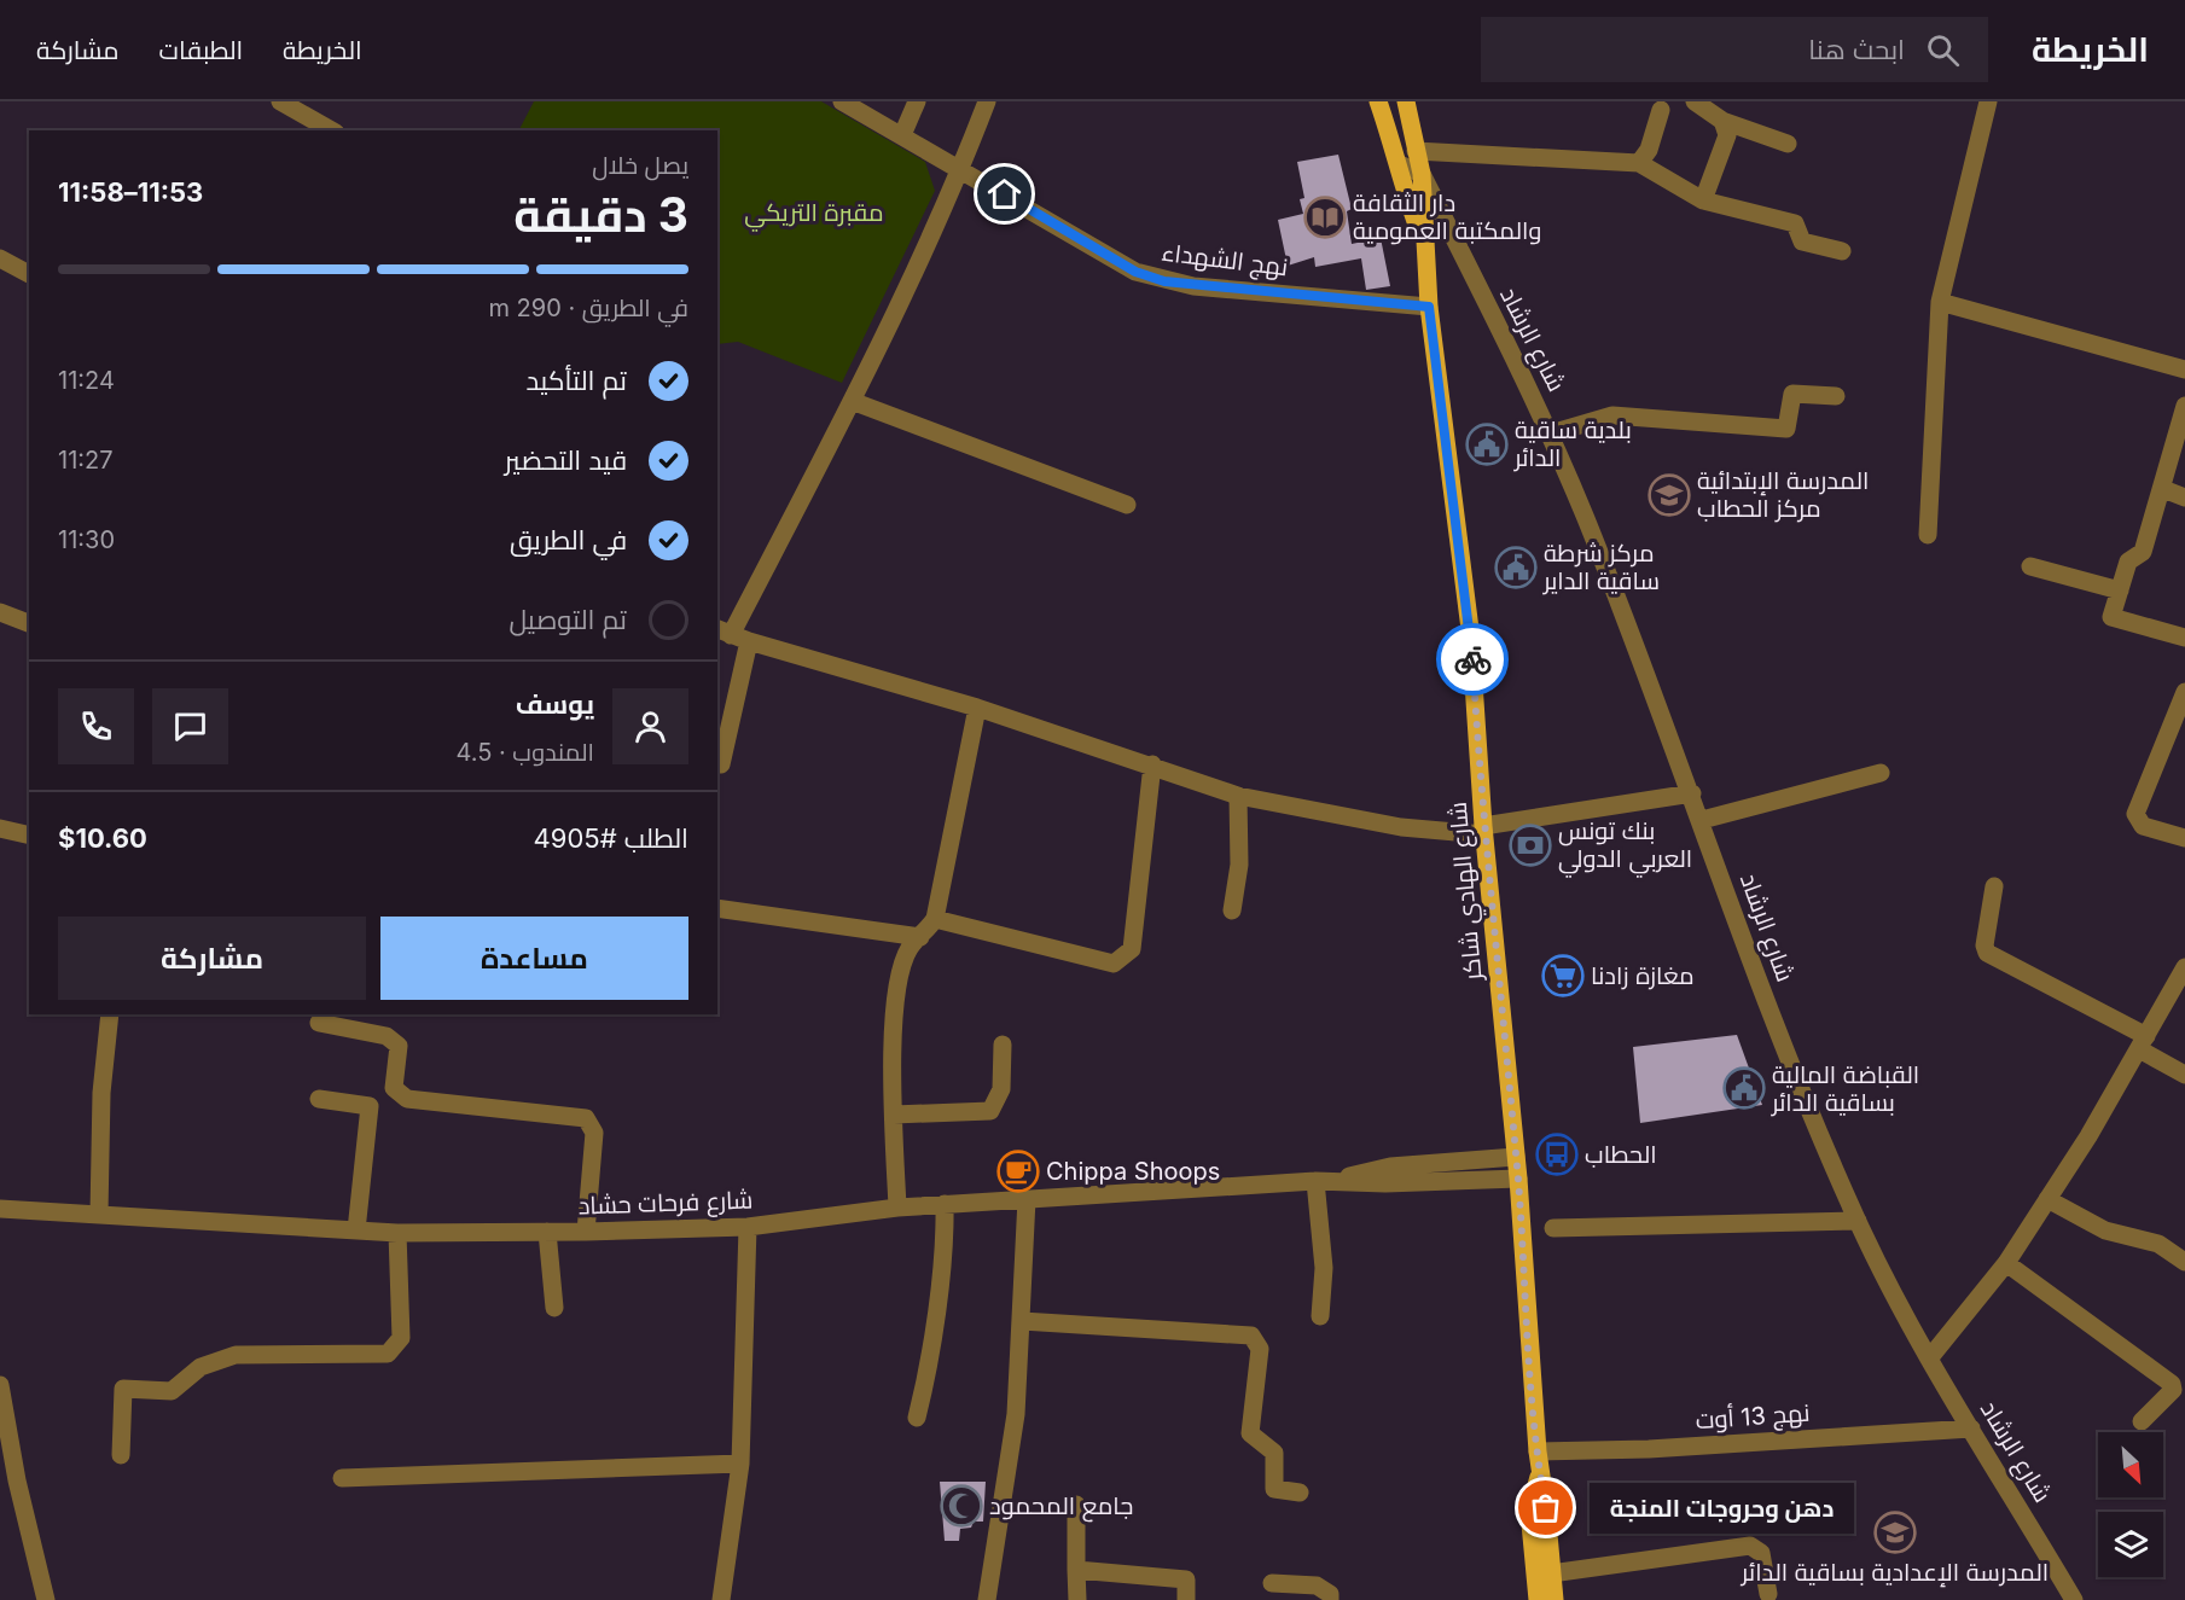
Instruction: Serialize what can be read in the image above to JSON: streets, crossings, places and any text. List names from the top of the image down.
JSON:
{
  "streets": {
    "main road": ["شارع الهادي شاكر"],
    "street": [
      "نهج الشهداء",
      "شارع الرشاد",
      "شارع فرحات حشاد",
      "نهج 13 أوت"
    ]
  },
  "crossings": [
    ["نهج الشهداء", "شارع الهادي شاكر"],
    ["شارع الرشاد", "شارع الهادي شاكر"],
    ["شارع الرشاد", "نهج 13 أوت"],
    ["شارع الهادي شاكر", "شارع فرحات حشاد"],
    ["شارع الهادي شاكر", "نهج 13 أوت"]
  ],
  "parks": ["مقبرة التريكي"],
  "places": {
    "library": ["دار الثقافة والمكتبة العمومية"],
    "public building": ["بلدية ساقية الدائر", "مركز شرطة ساقية الداير", "القباضة المالية بساقية الدائر"],
    "school or university": ["المدرسة الإبتدائية مركز الحطاب", "المدرسة الإعدادية بساقية الدائر"],
    "bank": ["بنك تونس العربي الدولي"],
    "supermarket": ["مغازة زادنا"],
    "bus stop": ["الحطاب"],
    "cafe": ["Chippa Shoops"],
    "mosque": ["جامع المحمود"],
    "other": ["دهن وحروجات المنجة"]
  },
  "north": "bottom right",
  "page": {
    "header": "الخريطة",
    "search": "ابحث هنا",
    "nav": ["الخريطة", "الطبقات", "مشاركة"],
    "heading": ["3 دقيقة", "يصل خلال", "11:53–11:58"],
    "panel": [
      "يوسف",
      "المندوب · 4.5",
      "الطلب #4905",
      "$10.60"
    ],
    "bar": "في الطريق · 290 m",
    "list": [
      ["تم التأكيد", "11:24"],
      ["قيد التحضير", "11:27"],
      ["في الطريق", "11:30"],
      "تم التوصيل"
    ],
    "buttons": ["مساعدة", "مشاركة"],
    "bubble": "دهن وحروجات المنجة"
  }
}
